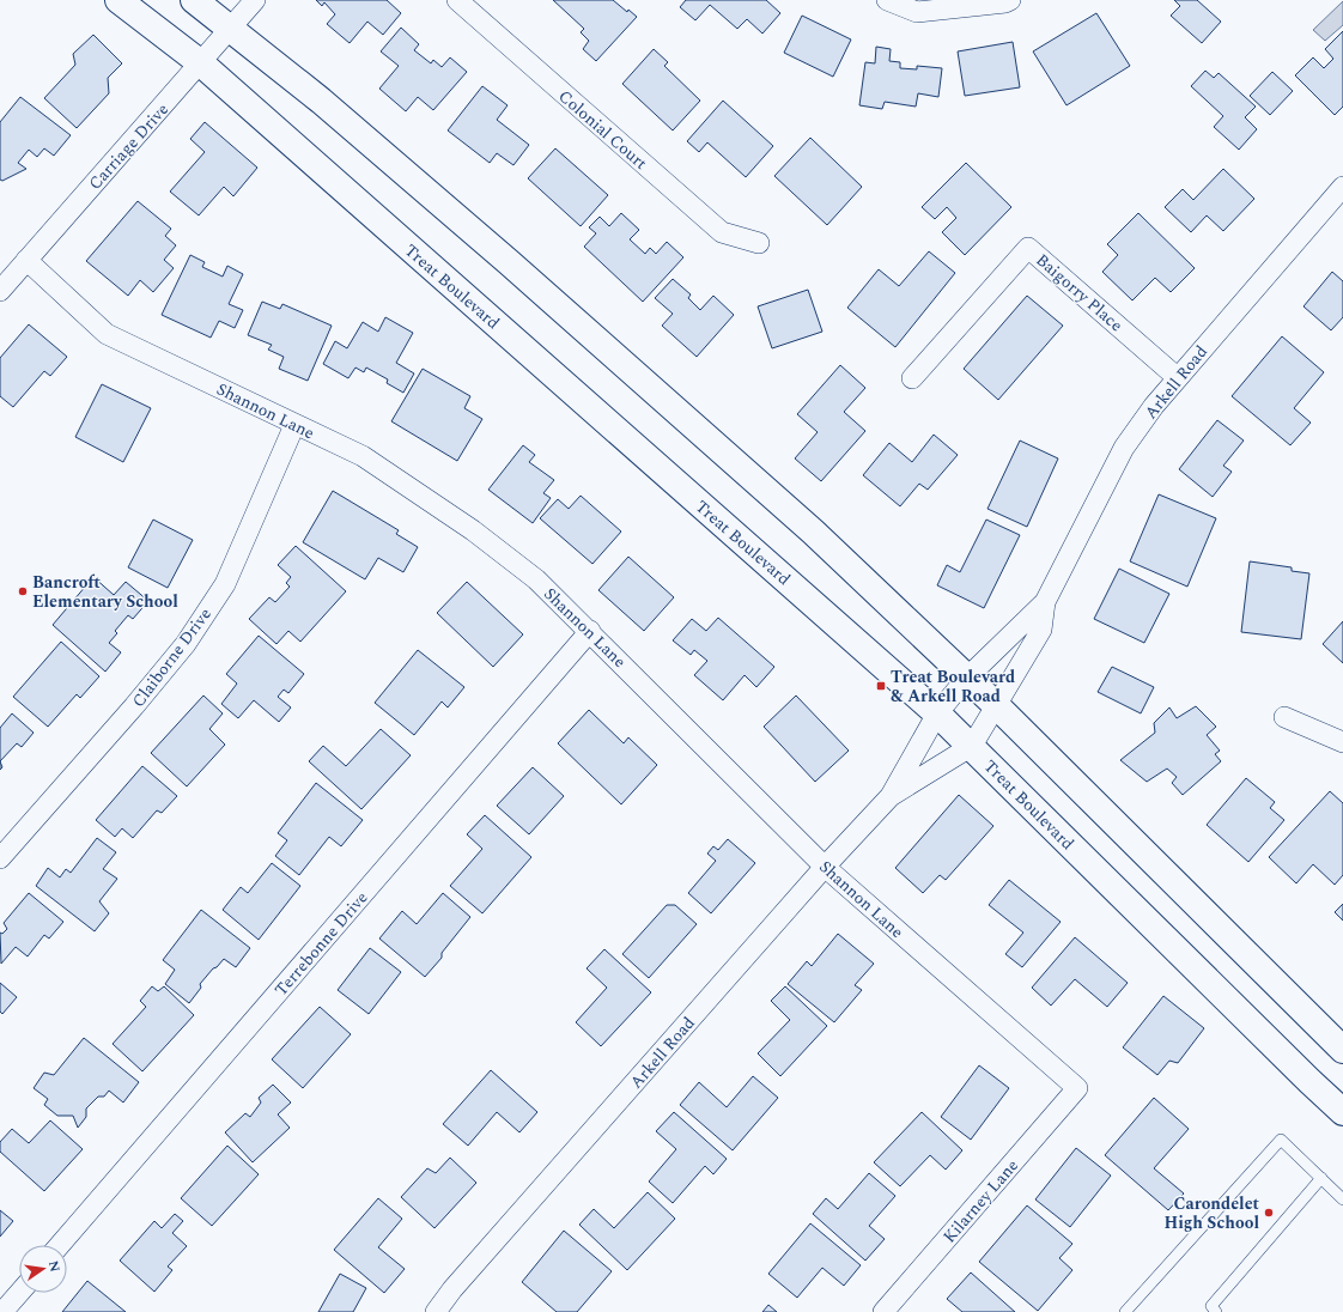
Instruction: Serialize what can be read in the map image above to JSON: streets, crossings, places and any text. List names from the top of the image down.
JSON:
{
  "streets": {
    "main road": ["Treat Boulevard"],
    "street": [
      "Colonial Court",
      "Carriage Drive",
      "Baigorry Place",
      "Arkell Road",
      "Shannon Lane",
      "Claiborne Drive",
      "Terrebonne Drive",
      "Kilarney Lane"
    ]
  },
  "crossings": [
    ["Carriage Drive", "Treat Boulevard"],
    ["Carriage Drive", "Shannon Lane"],
    ["Treat Boulevard", "Arkell Road"],
    ["Baigorry Place", "Arkell Road"],
    ["Arkell Road", "Shannon Lane"],
    ["Shannon Lane", "Claiborne Drive"],
    ["Shannon Lane", "Terrebonne Drive"],
    ["Shannon Lane", "Kilarney Lane"]
  ],
  "places": {
    "other": ["Bancroft Elementary School", "Carondelet High School"],
    "transit": ["Treat Boulevard & Arkell Road"]
  },
  "north": "right"
}
